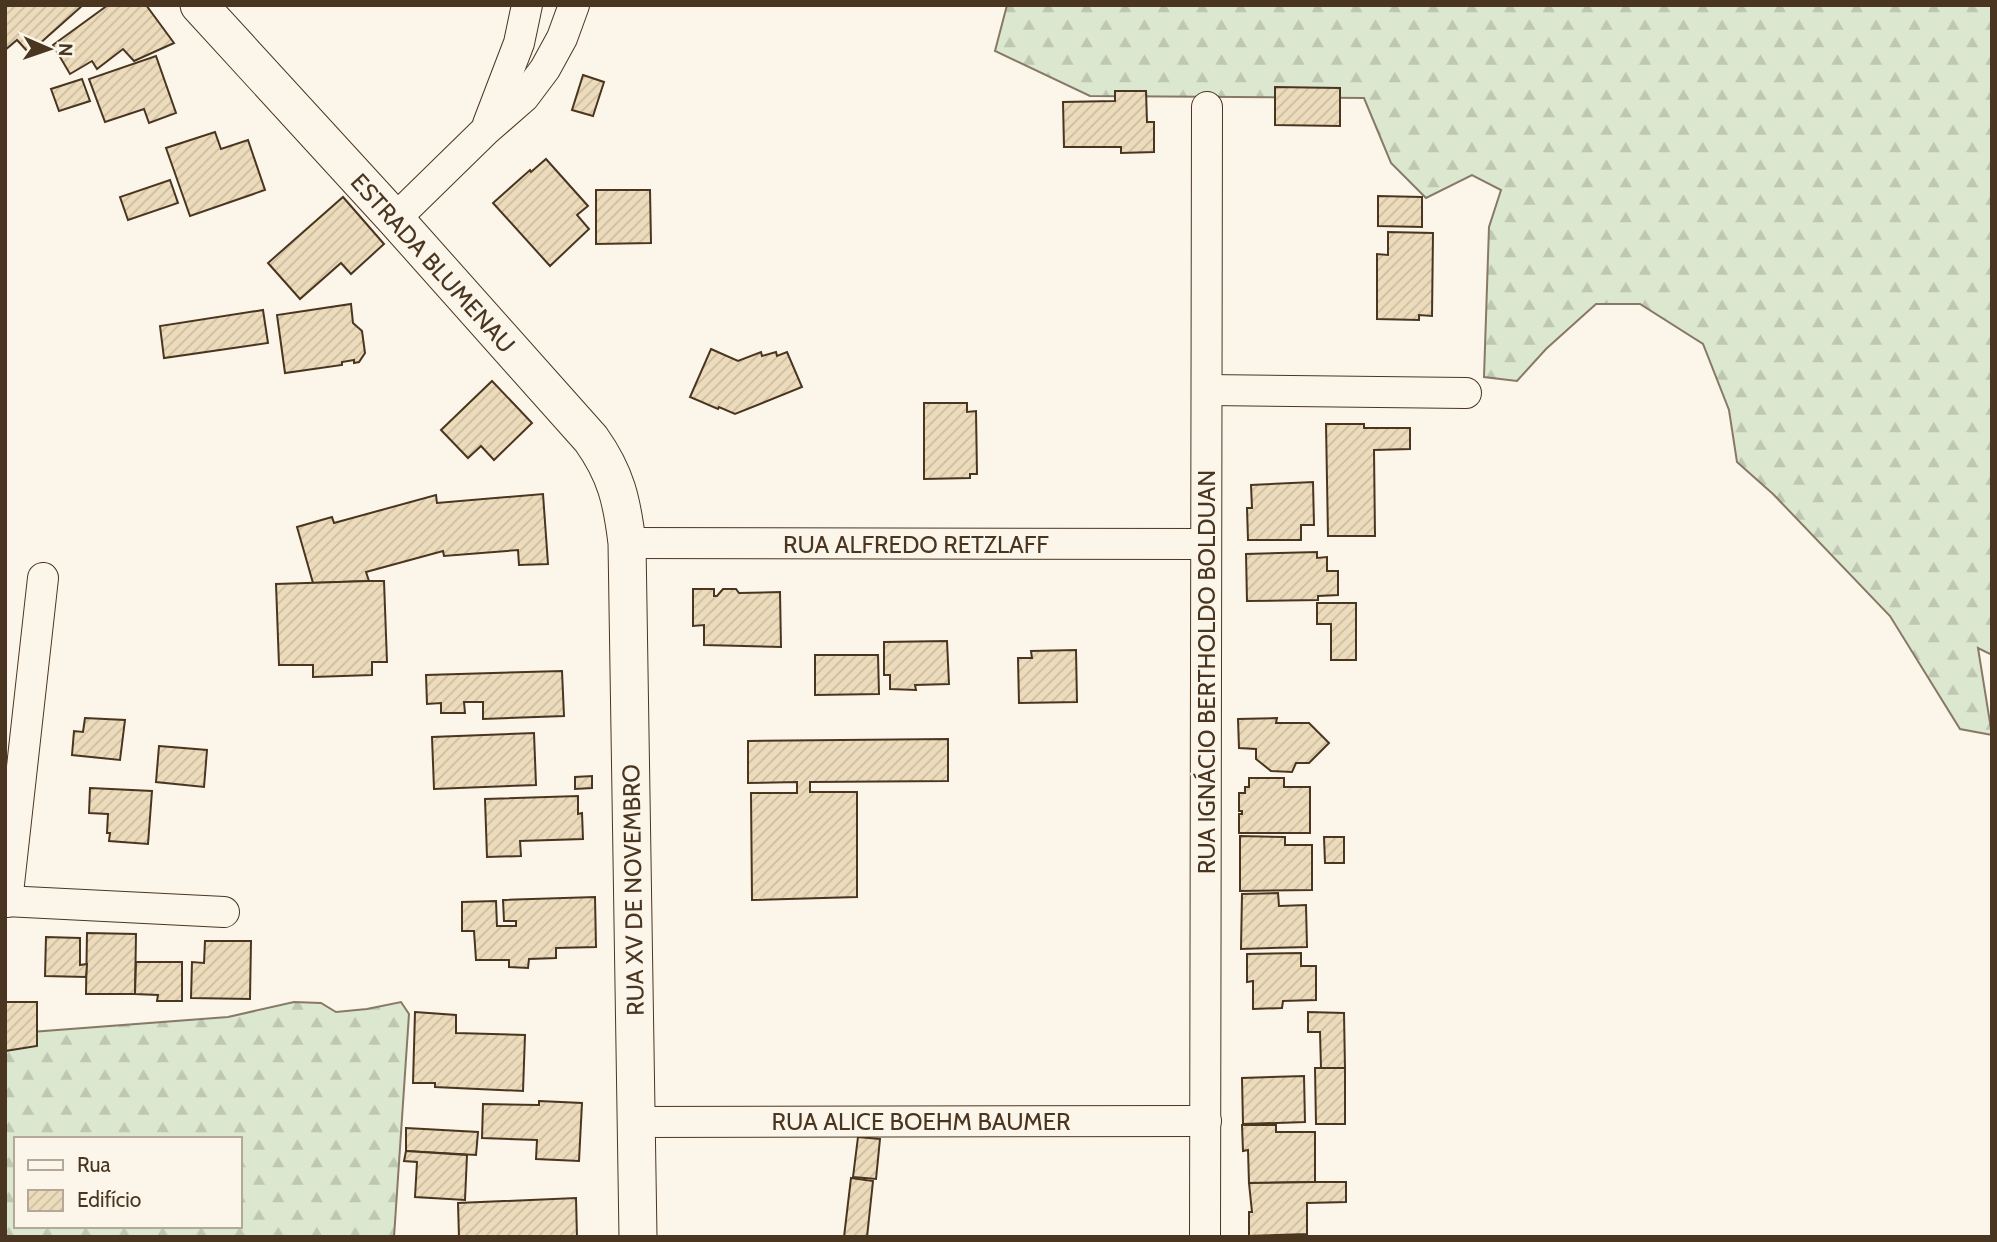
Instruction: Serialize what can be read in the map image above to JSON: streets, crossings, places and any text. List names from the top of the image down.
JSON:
{
  "streets": {
    "street": [
      "ESTRADA BLUMENAU",
      "RUA ALFREDO RETZLAFF",
      "RUA IGNÁCIO BERTHOLDO BOLDUAN",
      "RUA XV DE NOVEMBRO",
      "RUA ALICE BOEHM BAUMER"
    ]
  },
  "crossings": [
    ["ESTRADA BLUMENAU", "RUA ALFREDO RETZLAFF"],
    ["ESTRADA BLUMENAU", "RUA XV DE NOVEMBRO"],
    ["RUA ALFREDO RETZLAFF", "RUA IGNÁCIO BERTHOLDO BOLDUAN"],
    ["RUA ALFREDO RETZLAFF", "RUA XV DE NOVEMBRO"],
    ["RUA IGNÁCIO BERTHOLDO BOLDUAN", "RUA ALICE BOEHM BAUMER"],
    ["RUA XV DE NOVEMBRO", "RUA ALICE BOEHM BAUMER"]
  ],
  "legend": ["Rua", "Edifício"],
  "north": "right"
}
